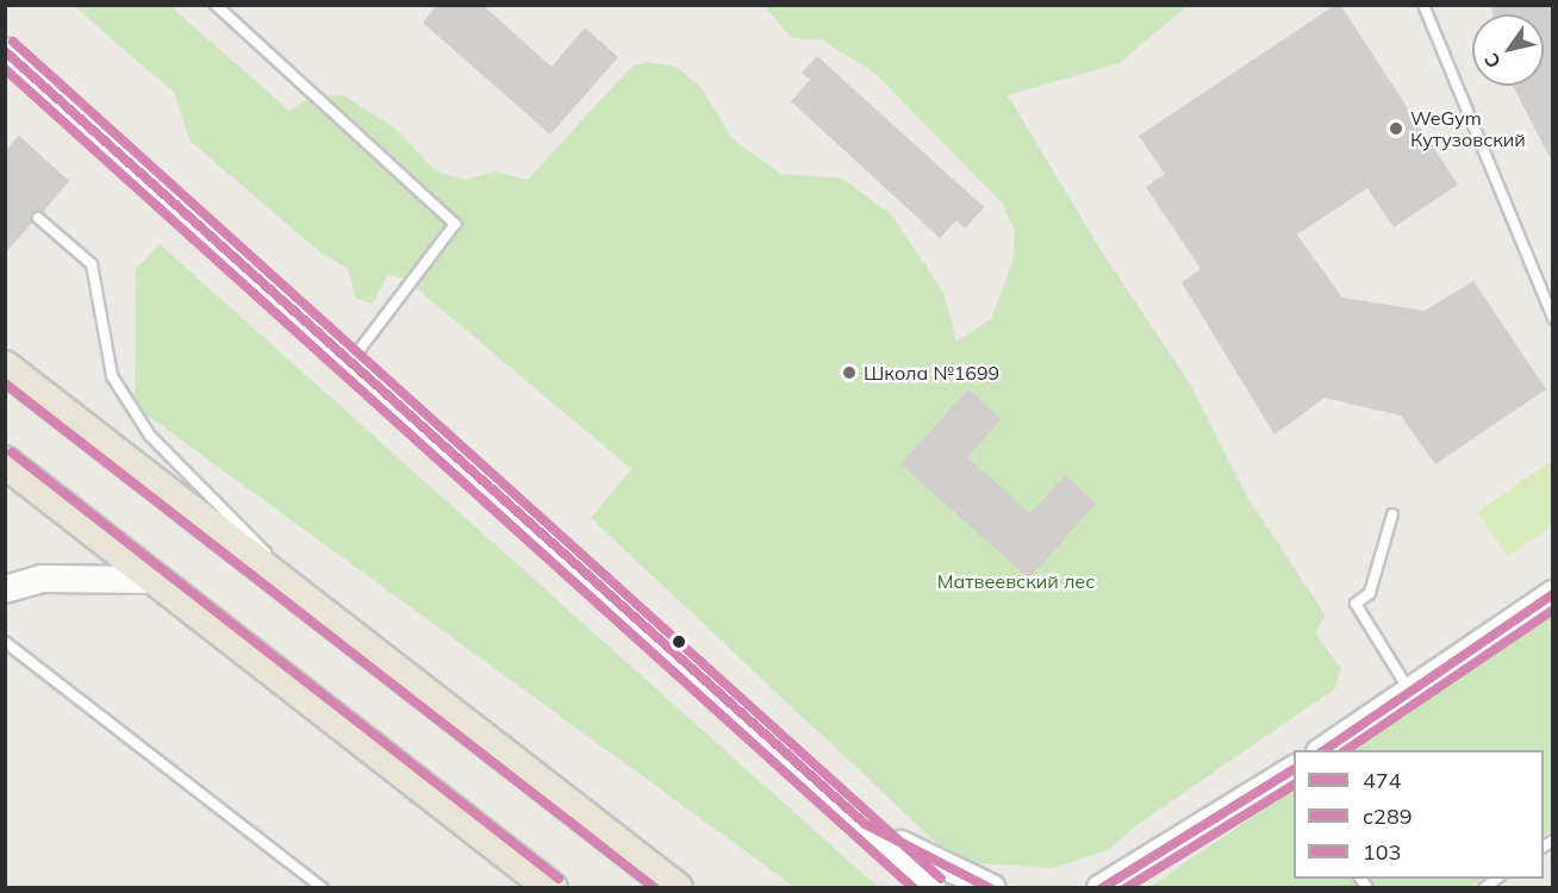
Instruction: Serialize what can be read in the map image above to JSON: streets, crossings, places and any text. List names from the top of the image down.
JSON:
{
  "parks": ["Матвеевский лес"],
  "places": ["WeGym Кутузовский", "Школа №1699"],
  "lines": ["transit line 103", "transit line 474", "transit line с289"],
  "legend": ["474", "с289", "103"],
  "north": "bottom left"
}
